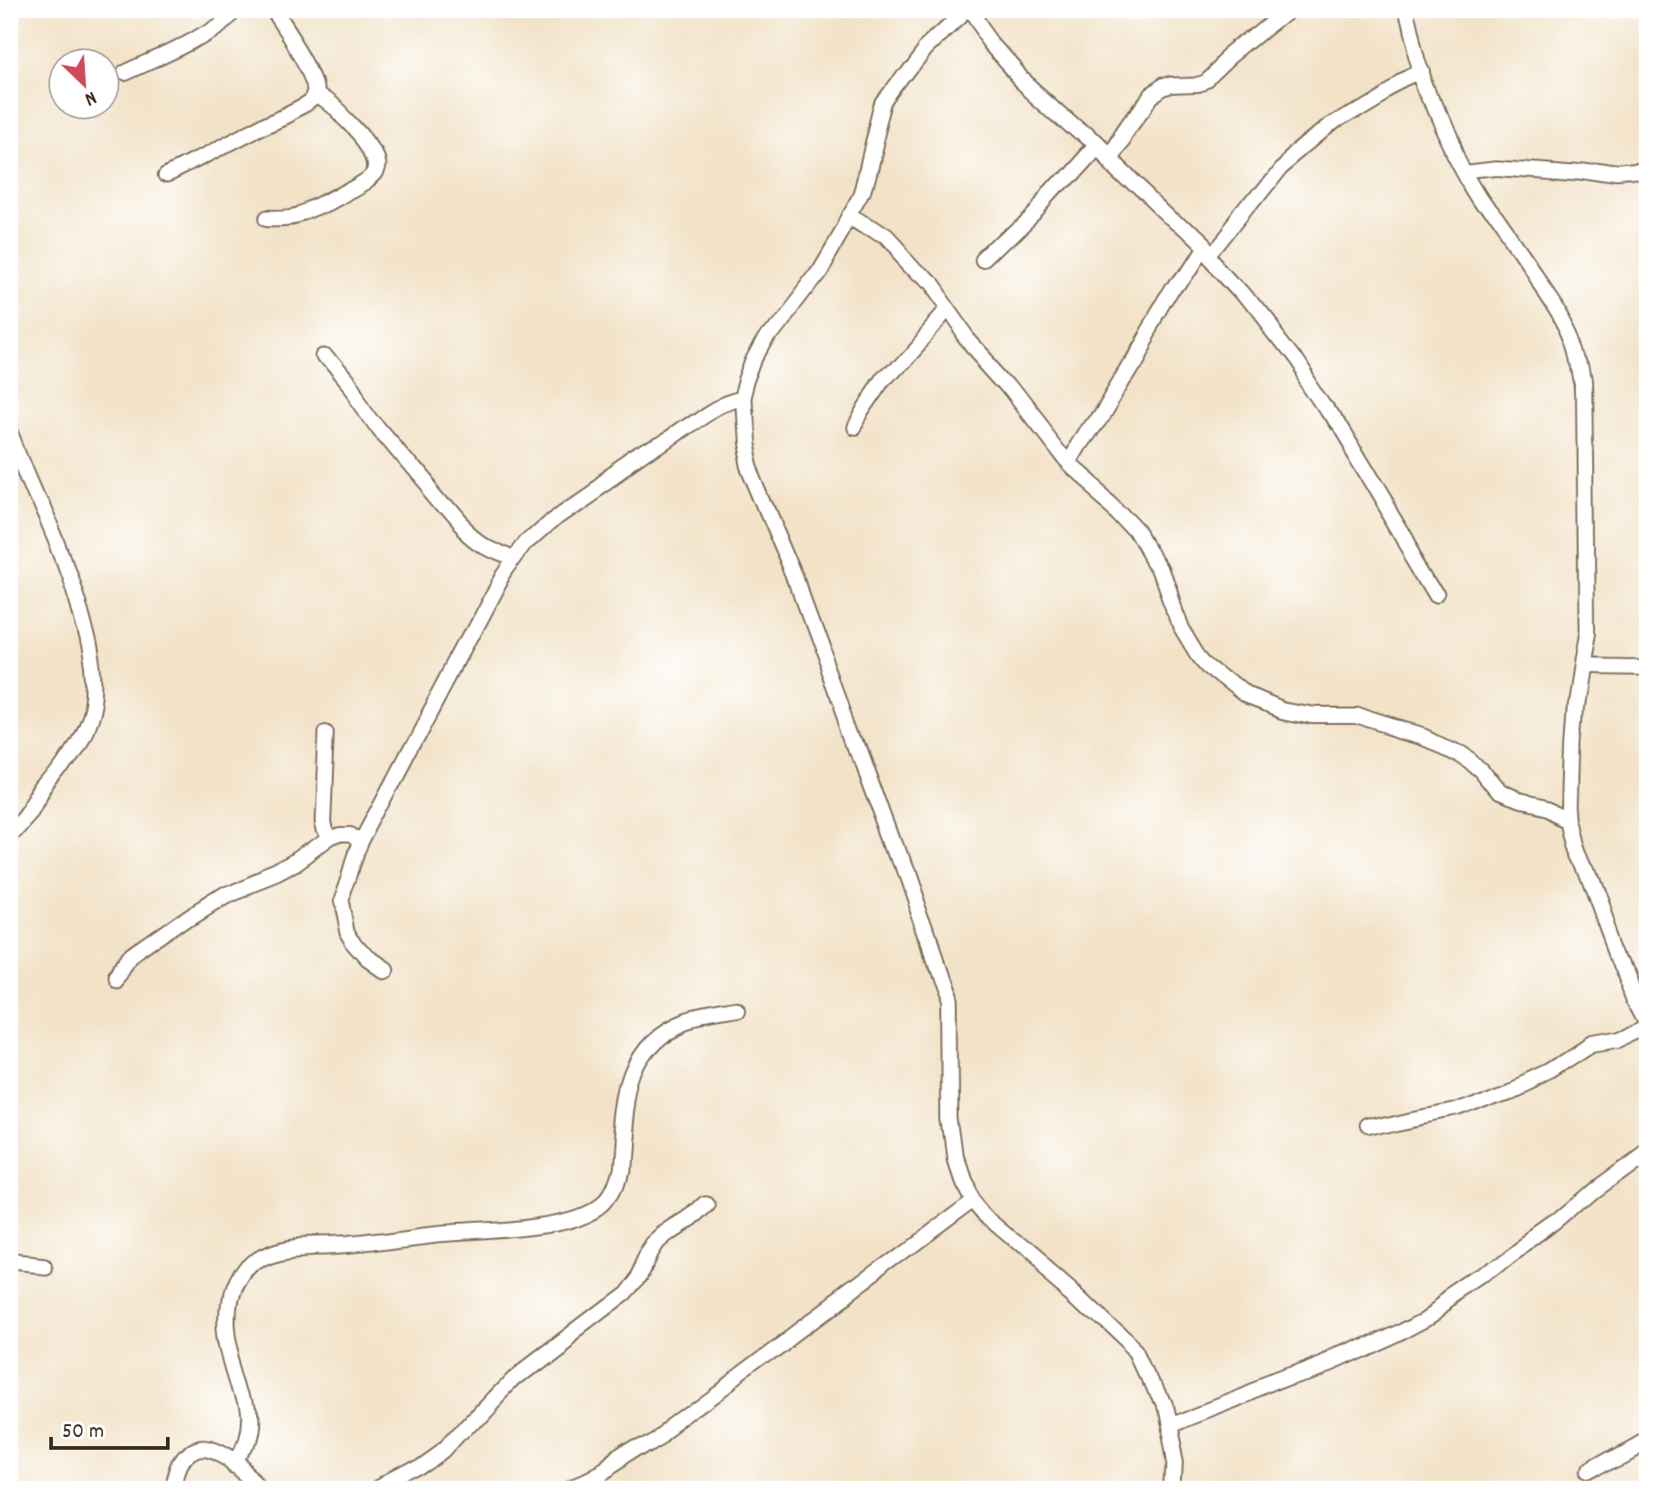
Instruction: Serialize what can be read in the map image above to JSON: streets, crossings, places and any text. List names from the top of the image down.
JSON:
{
  "scale_bar": "50 m",
  "north": "bottom right"
}
